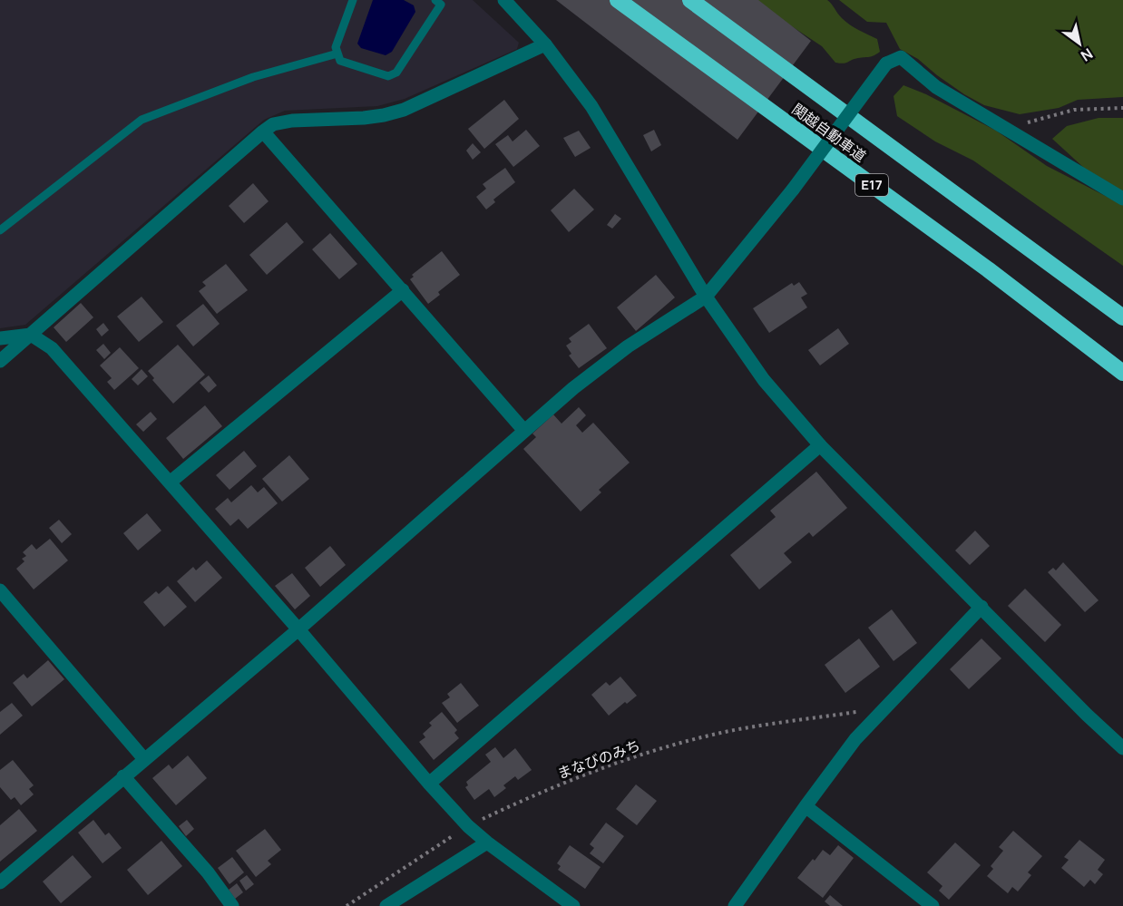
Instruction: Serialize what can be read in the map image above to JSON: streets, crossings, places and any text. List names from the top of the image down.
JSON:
{
  "streets": {
    "highway": ["関越自動車道", "E17"],
    "path": ["まなびのみち"]
  },
  "north": "bottom right"
}
